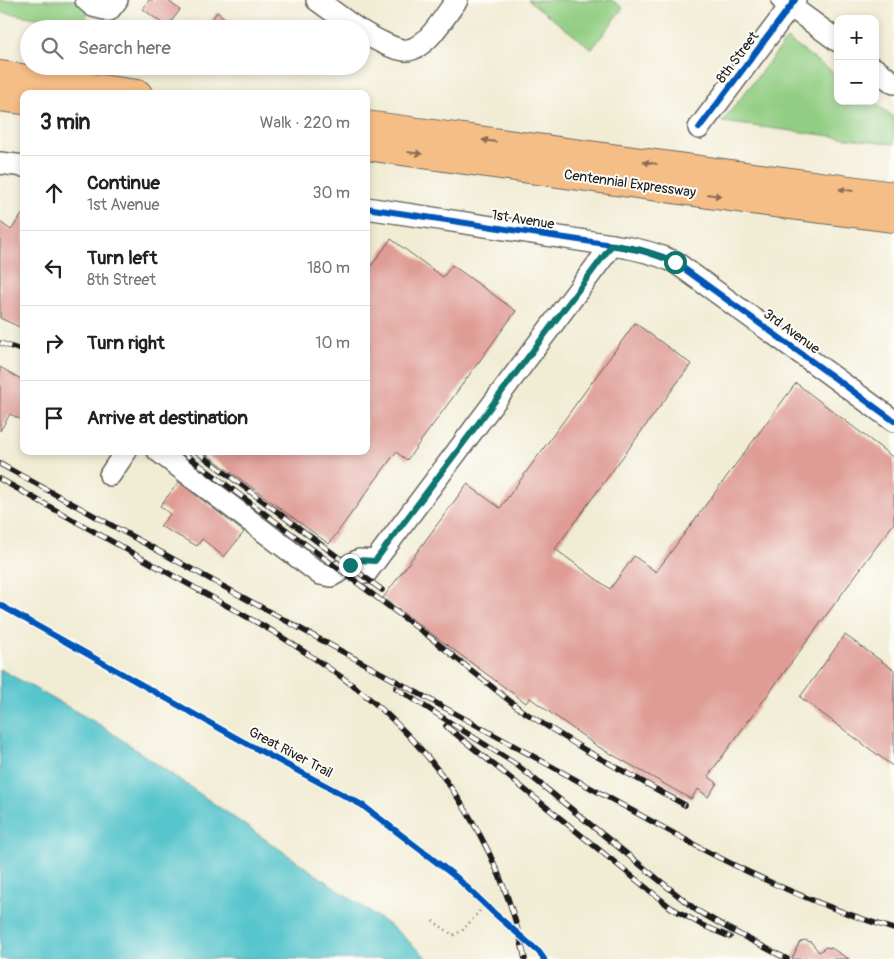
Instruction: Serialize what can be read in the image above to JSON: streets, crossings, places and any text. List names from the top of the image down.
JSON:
{
  "streets": {
    "highway": ["Centennial Expressway"],
    "street": ["8th Street", "1st Avenue", "3rd Avenue"],
    "cycle path": ["Great River Trail"]
  },
  "crossings": [
    ["1st Avenue", "3rd Avenue"]
  ],
  "page": {
    "map_buttons": ["+", "−"],
    "search": "Search here",
    "heading": ["3 min", "Walk · 220 m"],
    "list": [
      ["Continue", "1st Avenue", "30 m"],
      ["Turn left", "8th Street", "180 m"],
      ["Turn right", "10 m"],
      "Arrive at destination"
    ]
  }
}
